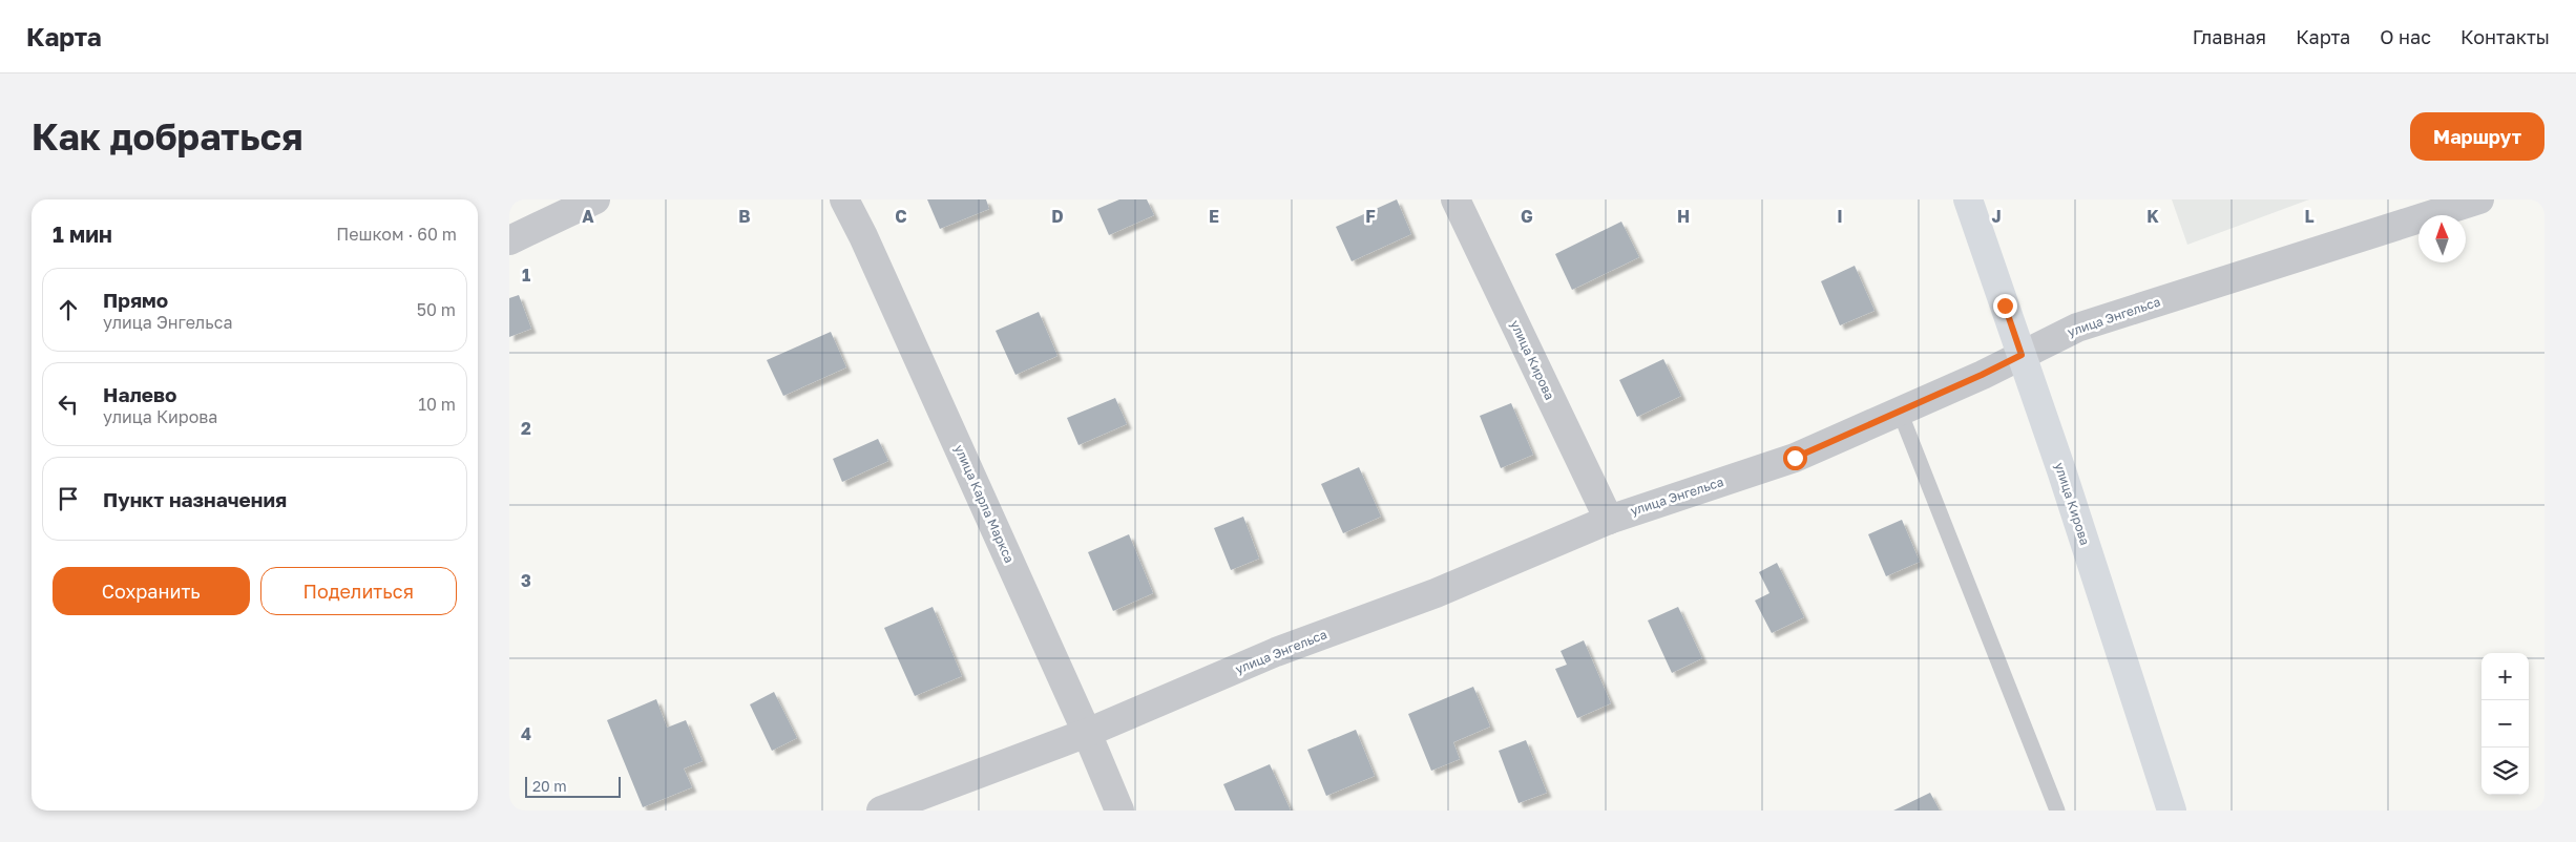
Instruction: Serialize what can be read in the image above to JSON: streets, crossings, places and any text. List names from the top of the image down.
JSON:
{
  "streets": {
    "main road": ["улица Кирова"],
    "street": ["улица Энгельса", "улица Карла Маркса"]
  },
  "crossings": [
    ["улица Энгельса", "улица Кирова"],
    ["улица Энгельса", "улица Карла Маркса"]
  ],
  "scale_bar": "20 m",
  "north": "top",
  "page": {
    "header": "Карта",
    "nav": [
      "Главная",
      "Карта",
      "О нас",
      "Контакты"
    ],
    "buttons": [
      "Маршрут",
      ["Сохранить", "Поделиться"]
    ],
    "title": "Как добраться",
    "heading": ["1 мин", "Пешком · 60 m"],
    "list": [
      ["Прямо", "улица Энгельса", "50 m"],
      ["Налево", "улица Кирова", "10 m"],
      "Пункт назначения"
    ],
    "map_buttons": ["+", "−"],
    "scale": "20 m"
  },
  "grid": {
    "columns": [
      "A",
      "B",
      "C",
      "D",
      "E",
      "F",
      "G",
      "H",
      "I",
      "J",
      "K",
      "L"
    ],
    "rows": [
      "1",
      "2",
      "3",
      "4"
    ]
  }
}
